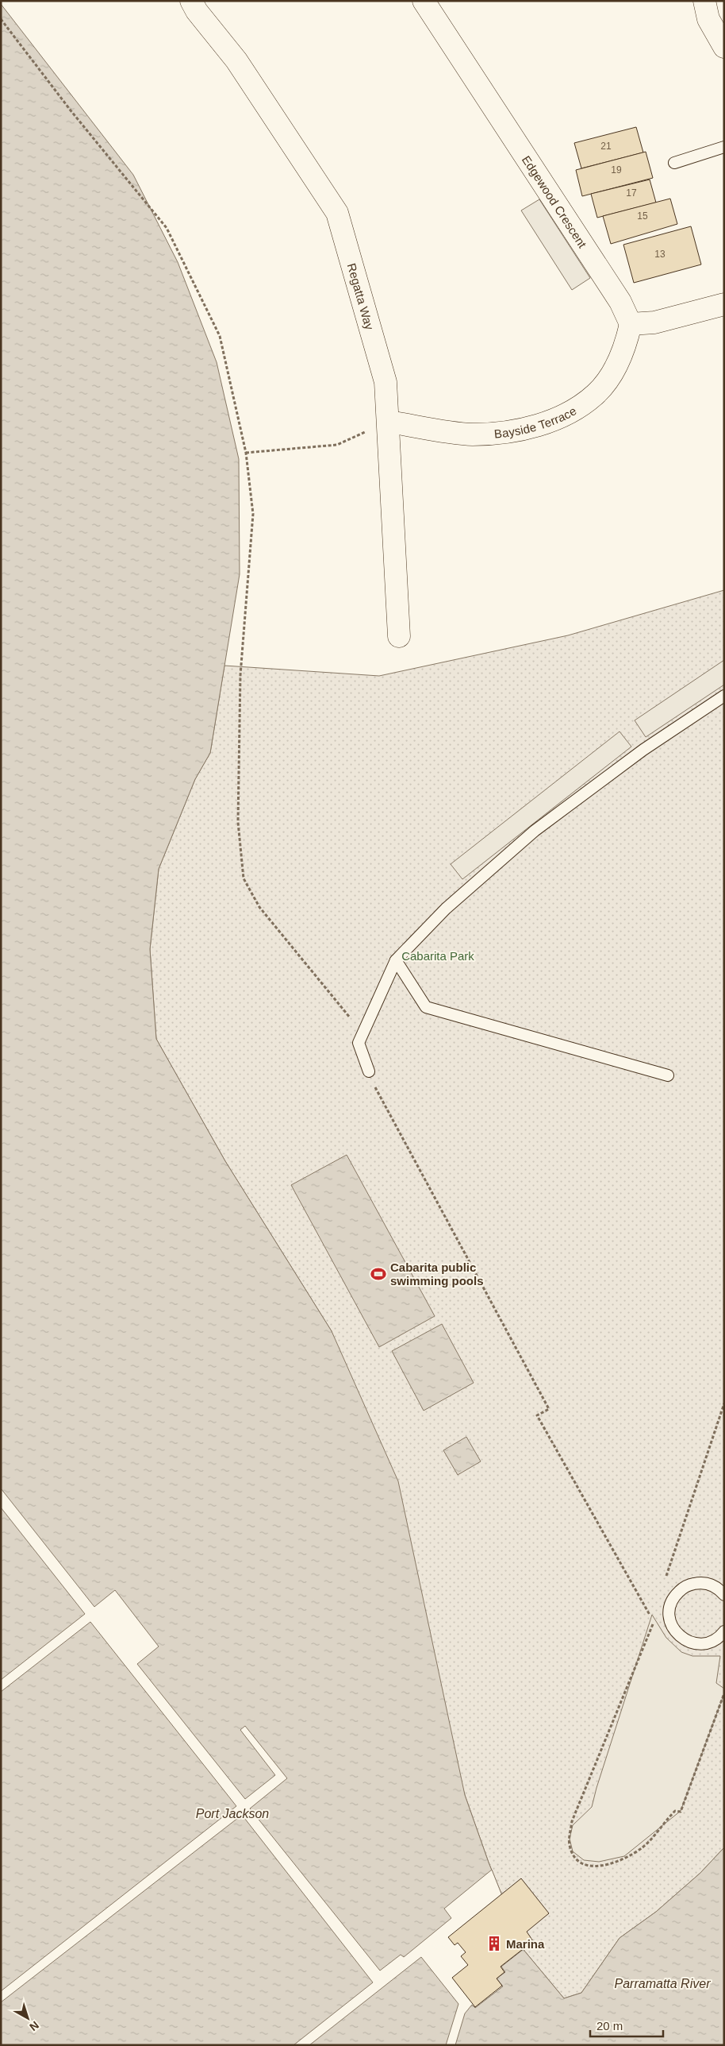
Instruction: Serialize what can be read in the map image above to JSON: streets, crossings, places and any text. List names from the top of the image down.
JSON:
{
  "streets": {
    "street": ["Edgewood Crescent", "Regatta Way", "Bayside Terrace"]
  },
  "crossings": [
    ["Edgewood Crescent", "Bayside Terrace"],
    ["Regatta Way", "Bayside Terrace"]
  ],
  "water": ["Port Jackson", "Parramatta River"],
  "parks": ["Cabarita Park"],
  "places": {
    "sports": ["Cabarita public swimming pools"],
    "building": ["Marina"]
  },
  "house_numbers": [
    "21",
    "19",
    "17",
    "15",
    "13"
  ],
  "scale_bar": "20 m",
  "north": "bottom right"
}
